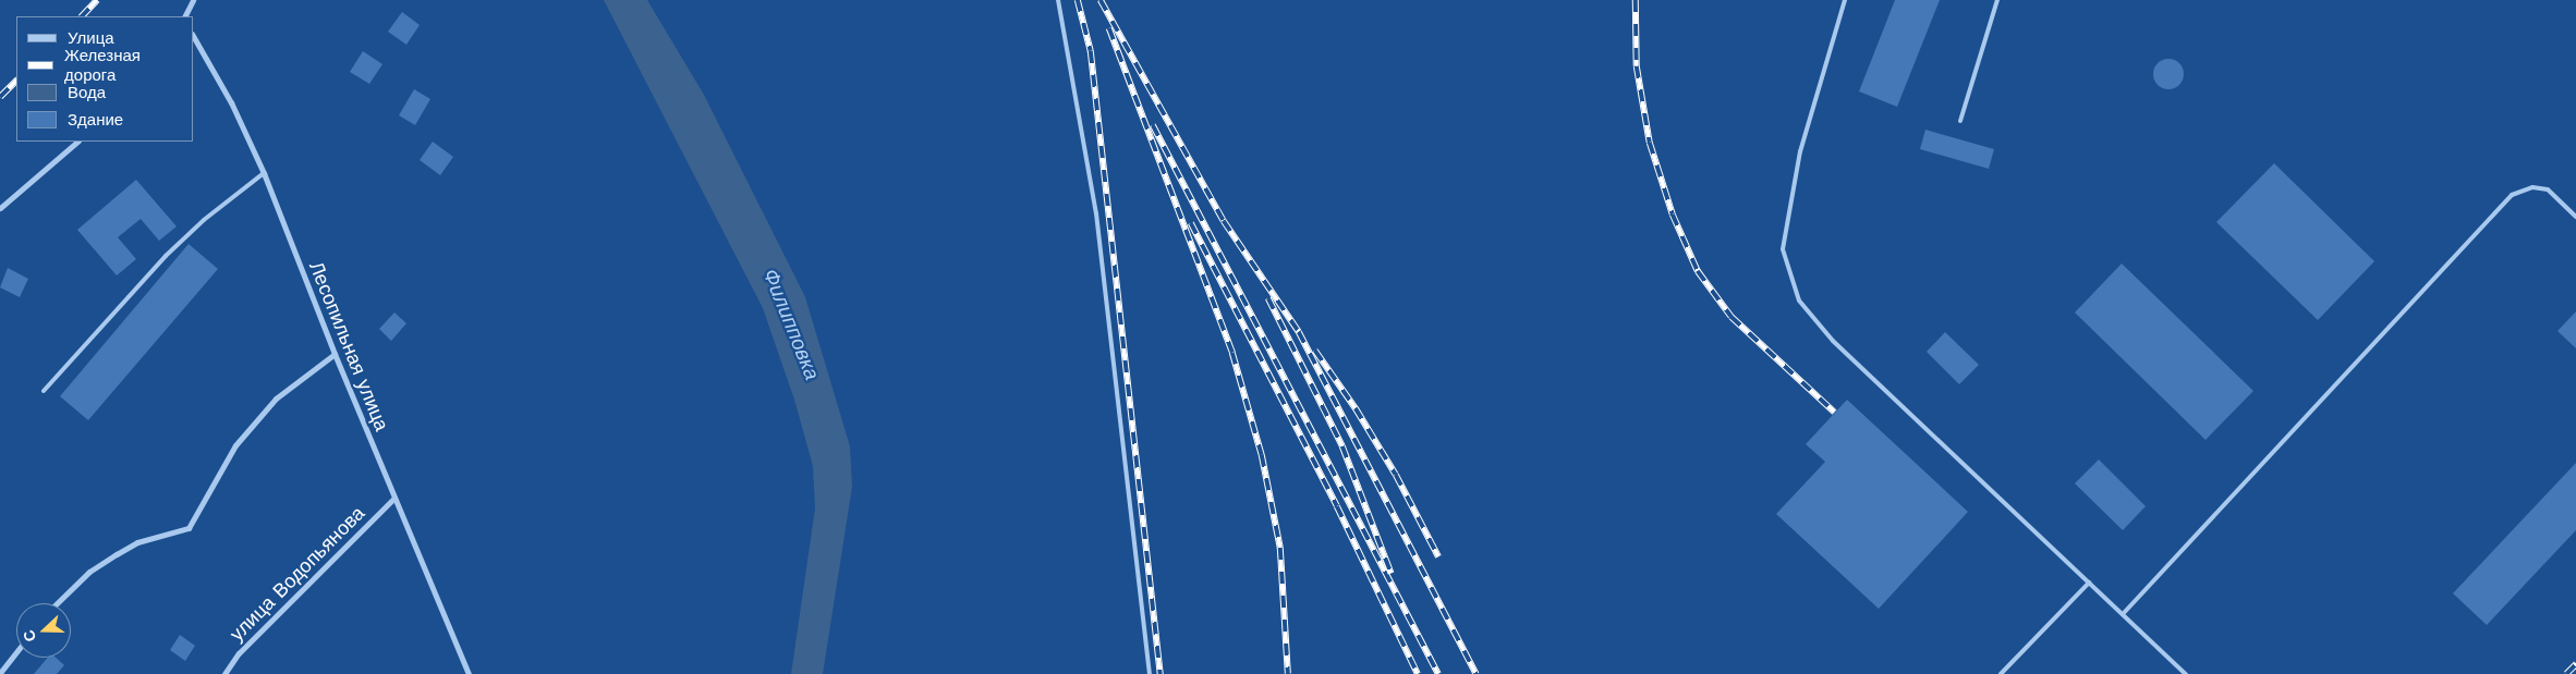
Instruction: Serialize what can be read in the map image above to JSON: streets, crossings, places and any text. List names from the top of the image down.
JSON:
{
  "streets": {
    "street": ["Лесопильная улица", "улица Водопьянова"]
  },
  "crossings": [
    ["Лесопильная улица", "улица Водопьянова"]
  ],
  "water": ["Филипповка"],
  "legend": [
    "Улица",
    "Железная дорога",
    "Вода",
    "Здание"
  ],
  "north": "left"
}
